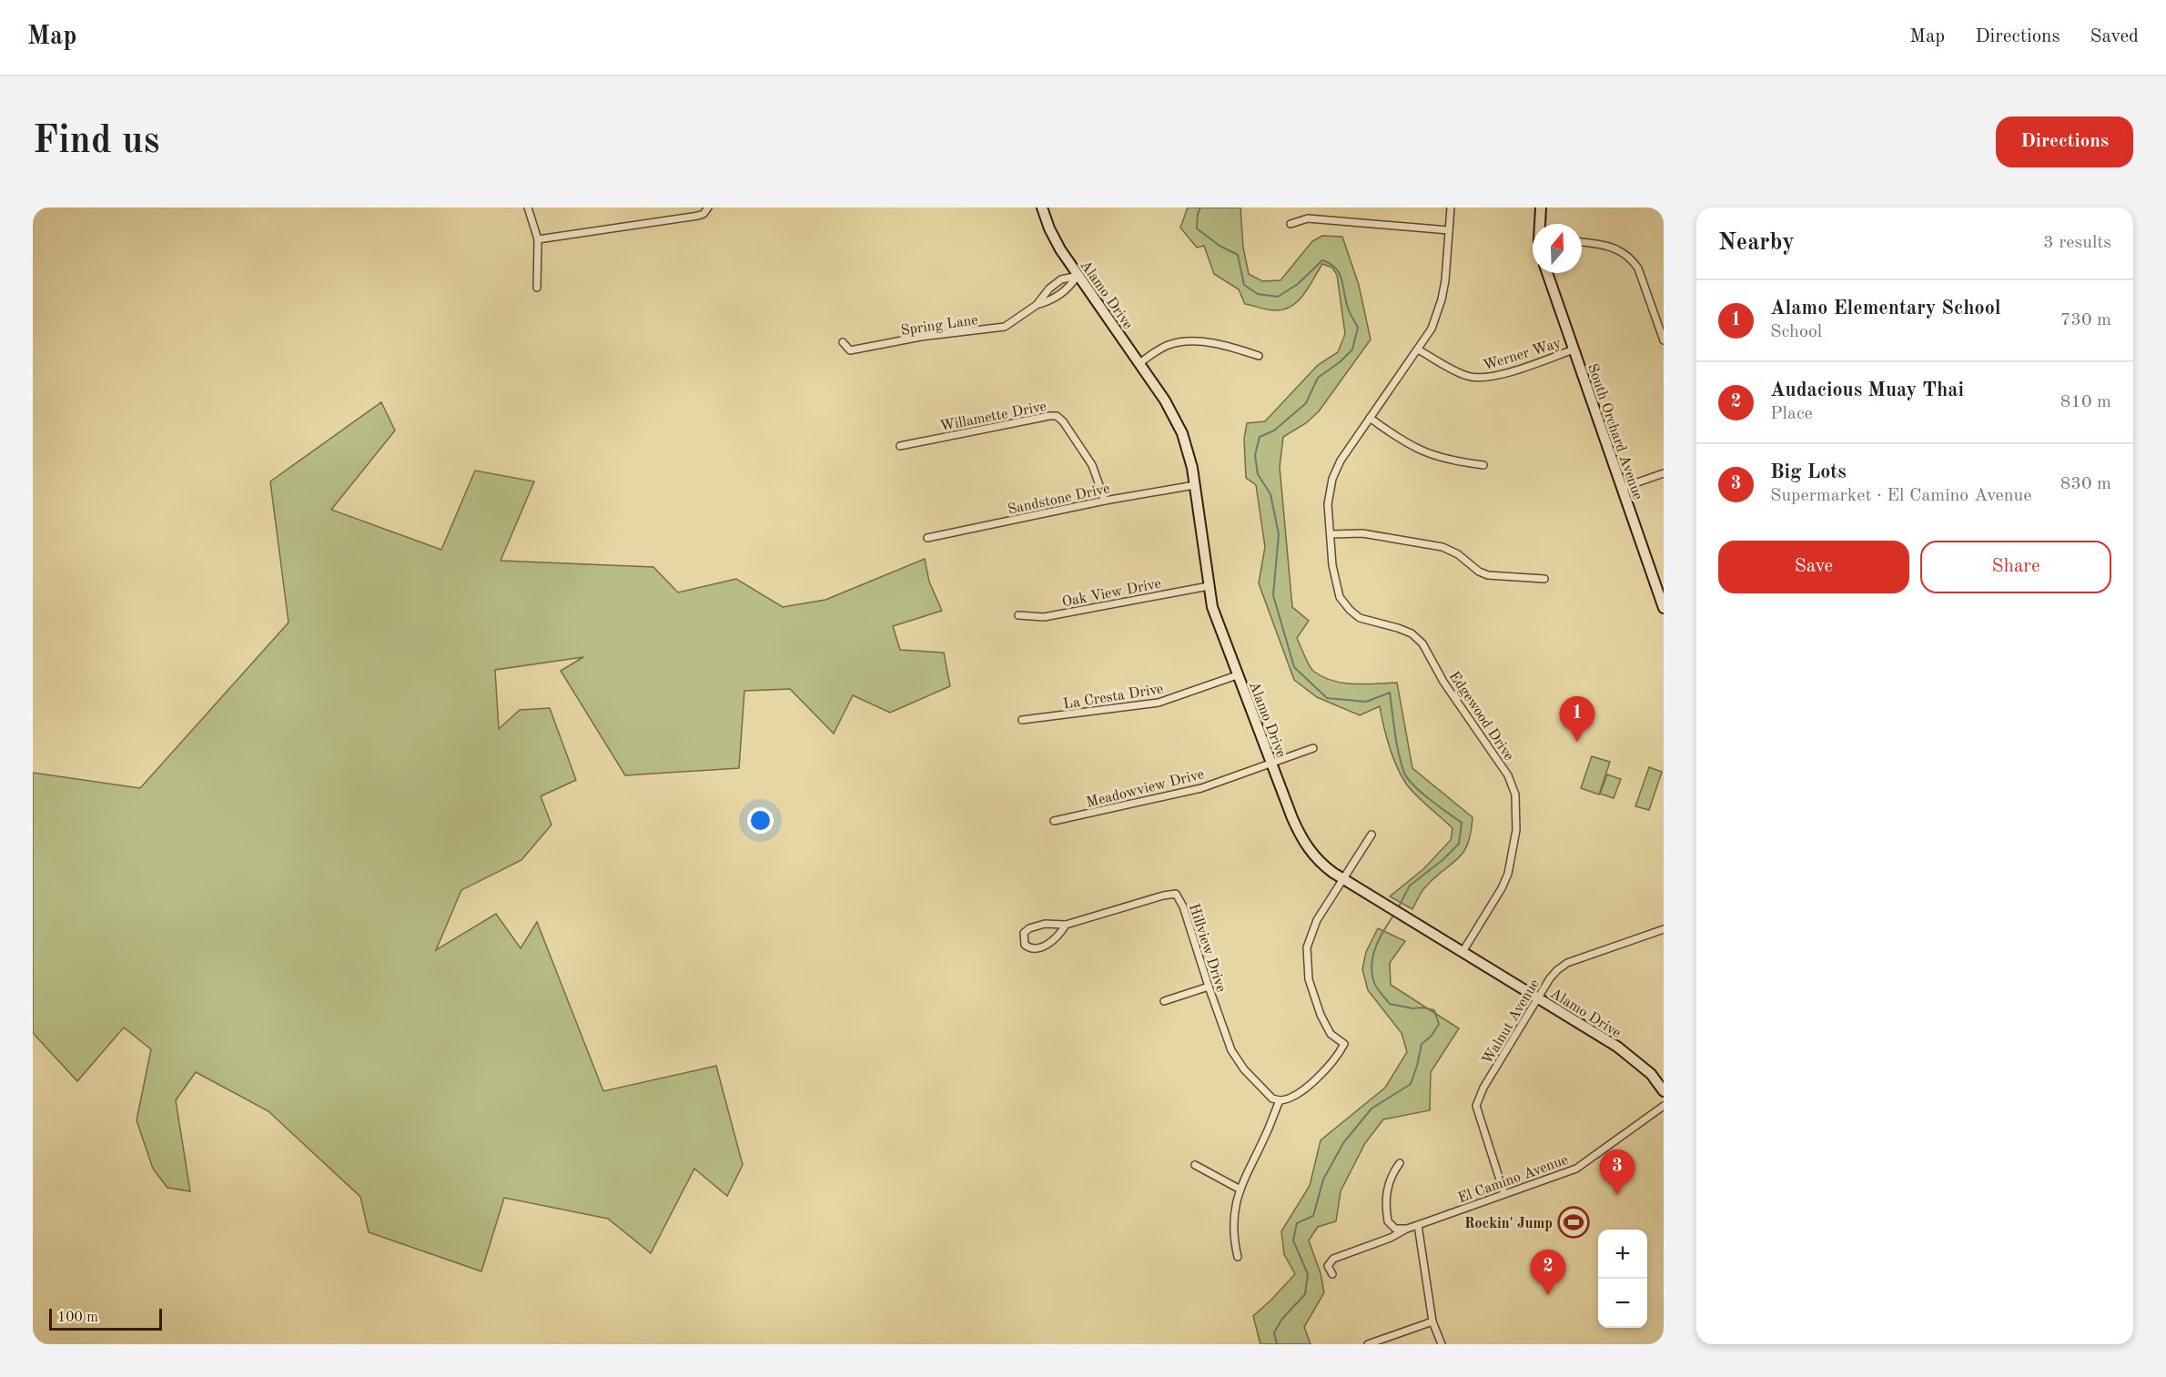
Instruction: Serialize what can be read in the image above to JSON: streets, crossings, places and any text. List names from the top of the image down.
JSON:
{
  "streets": {
    "main road": ["Alamo Drive", "South Orchard Avenue"],
    "street": [
      "Spring Lane",
      "Werner Way",
      "Willamette Drive",
      "Sandstone Drive",
      "Oak View Drive",
      "La Cresta Drive",
      "Edgewood Drive",
      "Meadowview Drive",
      "Hillview Drive",
      "Walnut Avenue",
      "El Camino Avenue"
    ]
  },
  "crossings": [
    ["Alamo Drive", "Spring Lane"],
    ["Alamo Drive", "Sandstone Drive"],
    ["Alamo Drive", "Oak View Drive"],
    ["Alamo Drive", "La Cresta Drive"],
    ["Alamo Drive", "Edgewood Drive"],
    ["Alamo Drive", "Meadowview Drive"],
    ["Alamo Drive", "Walnut Avenue"],
    ["Werner Way", "South Orchard Avenue"],
    ["Werner Way", "Edgewood Drive"],
    ["Willamette Drive", "Sandstone Drive"],
    ["Walnut Avenue", "El Camino Avenue"]
  ],
  "places": {
    "sports": ["Rockin' Jump"]
  },
  "scale_bar": "100 m",
  "north": "top",
  "page": {
    "header": "Map",
    "nav": ["Map", "Directions", "Saved"],
    "buttons": [
      "Directions",
      ["Save", "Share"]
    ],
    "title": "Find us",
    "heading": ["Nearby", "3 results"],
    "list": [
      {
        "mark": "1",
        "name": "Alamo Elementary School",
        "note": "School",
        "value": "730 m"
      },
      {
        "mark": "2",
        "name": "Audacious Muay Thai",
        "note": "Place",
        "value": "810 m"
      },
      {
        "mark": "3",
        "name": "Big Lots",
        "note": "Supermarket · El Camino Avenue",
        "value": "830 m"
      }
    ],
    "pins": ["1", "3", "2"],
    "map_buttons": ["+", "−"],
    "scale": "100 m"
  }
}
